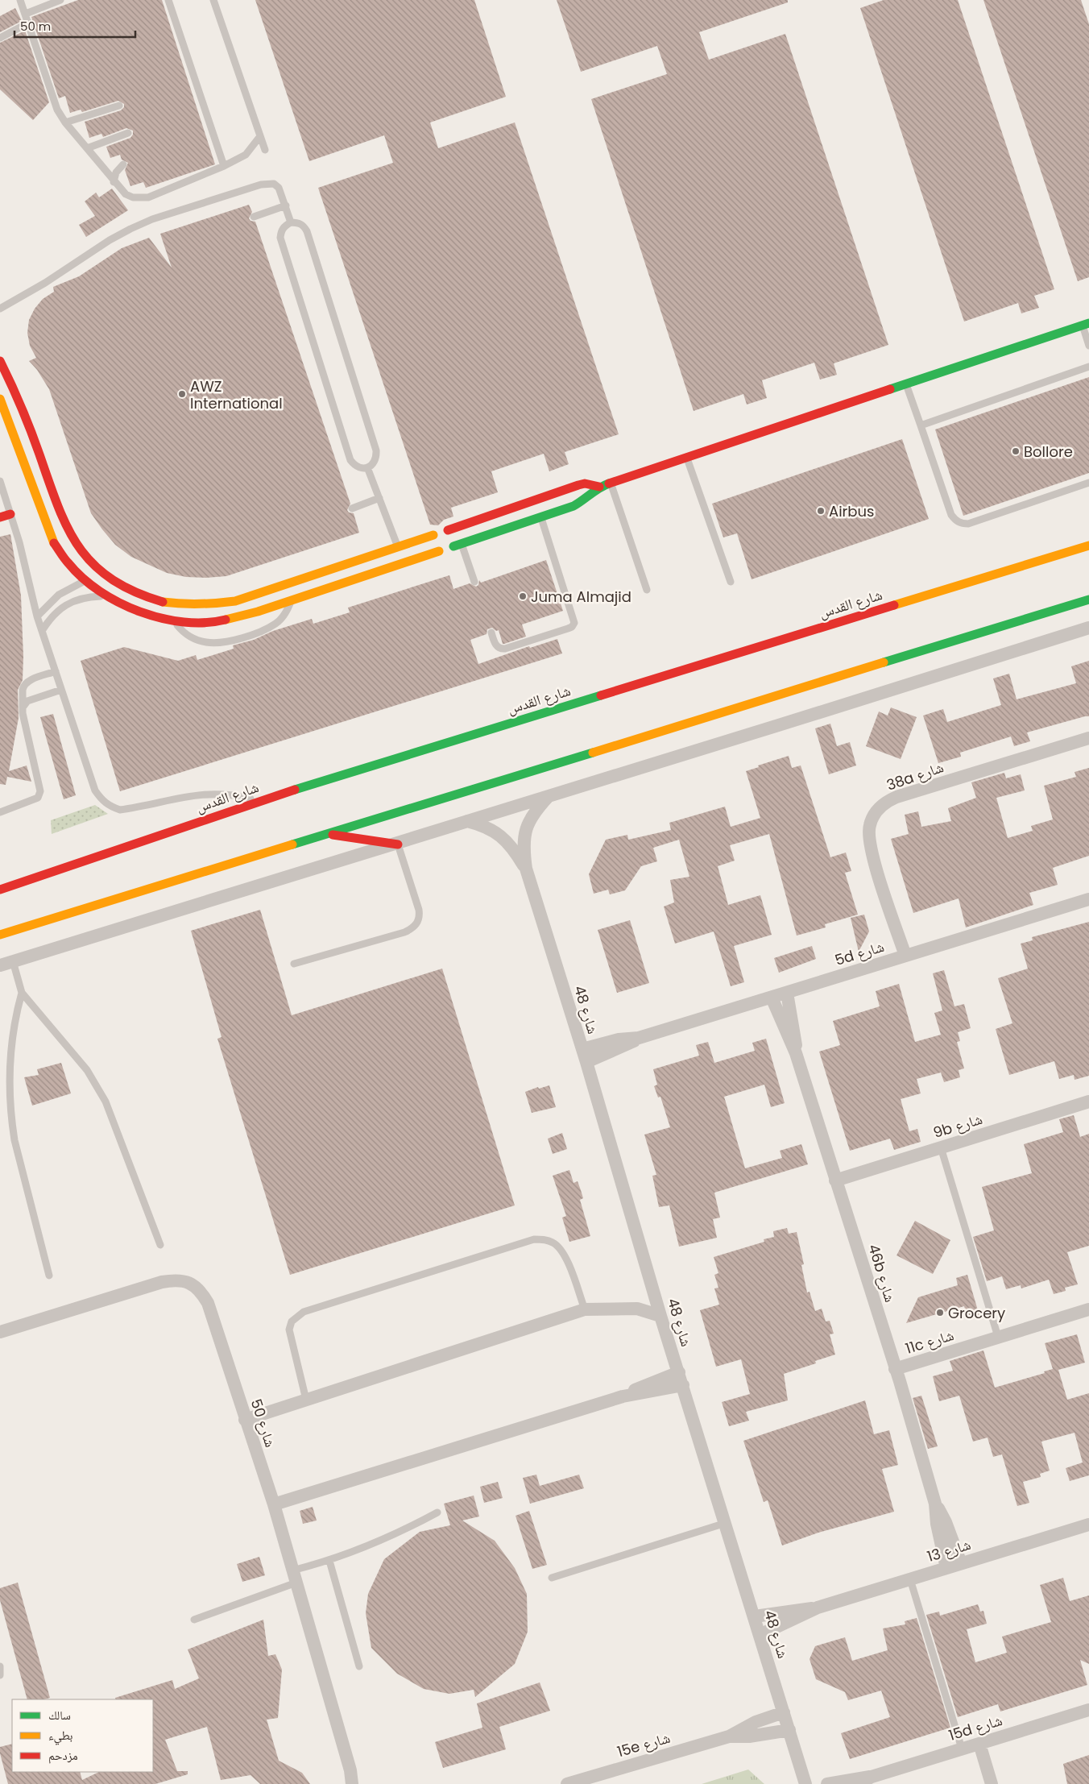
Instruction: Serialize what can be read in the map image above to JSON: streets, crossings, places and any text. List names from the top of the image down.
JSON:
{
  "streets": {
    "main road": ["شارع القدس"],
    "street": [
      "38a شارع",
      "5d شارع",
      "شارع 48",
      "9b شارع",
      "46b شارع",
      "11c شارع",
      "شارع 50",
      "شارع 13",
      "15d شارع",
      "15e شارع"
    ]
  },
  "crossings": [
    ["38a شارع", "5d شارع"],
    ["5d شارع", "شارع 48"],
    ["5d شارع", "46b شارع"],
    ["شارع 48", "شارع 13"],
    ["شارع 48", "15e شارع"],
    ["9b شارع", "46b شارع"],
    ["46b شارع", "11c شارع"],
    ["46b شارع", "شارع 13"]
  ],
  "places": [
    "AWZ International",
    "Bollore",
    "Airbus",
    "Juma Almajid",
    "Grocery"
  ],
  "legend": ["سالك", "بطيء", "مزدحم"],
  "scale_bar": "50 m"
}
